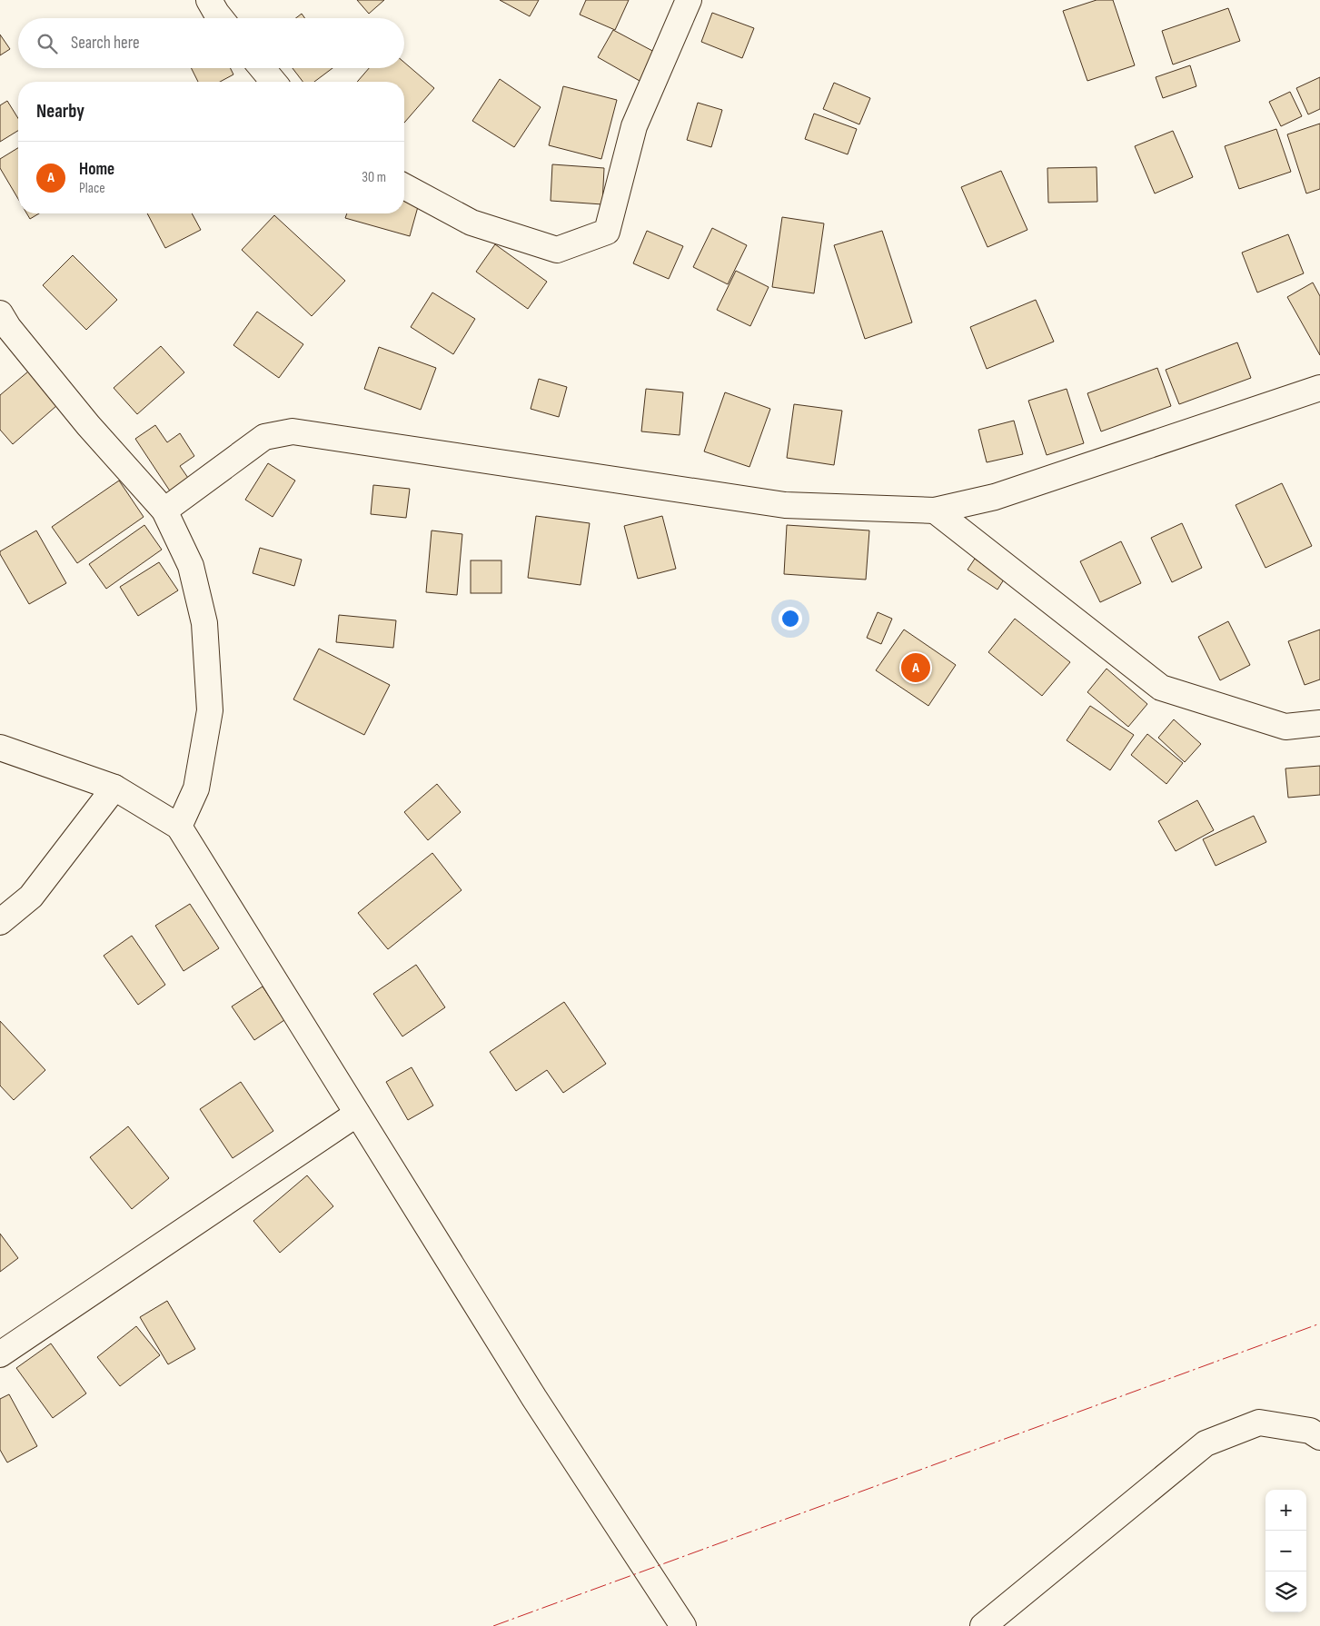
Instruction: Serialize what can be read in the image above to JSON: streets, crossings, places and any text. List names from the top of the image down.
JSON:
{
  "page": {
    "search": "Search here",
    "heading": "Nearby",
    "list": [
      {
        "mark": "A",
        "name": "Home",
        "note": "Place",
        "value": "30 m"
      }
    ],
    "pins": "A",
    "map_buttons": ["+", "−"]
  }
}
